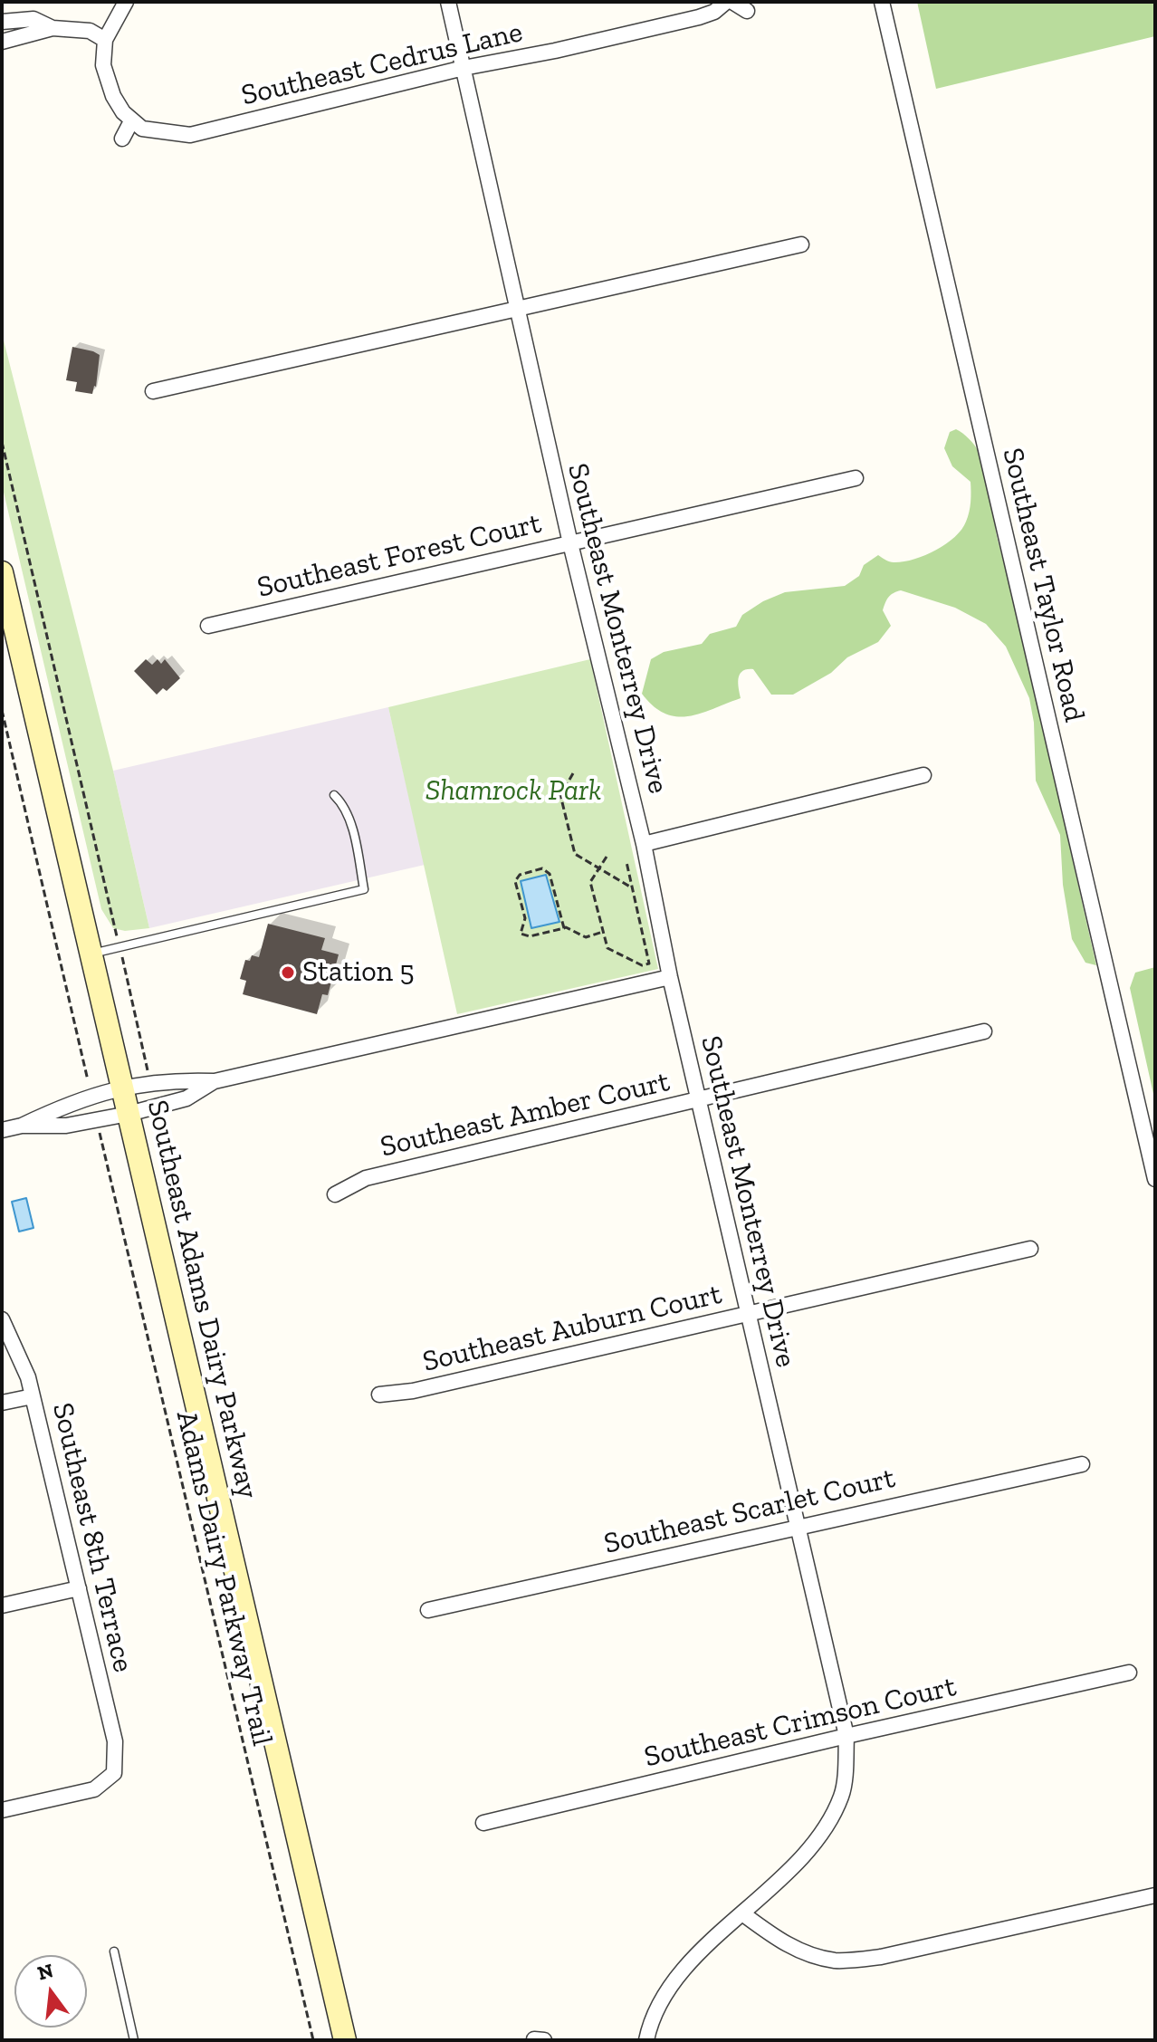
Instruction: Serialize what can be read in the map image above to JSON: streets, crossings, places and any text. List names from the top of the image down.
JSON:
{
  "streets": {
    "main road": ["Southeast Adams Dairy Parkway"],
    "street": [
      "Southeast Cedrus Lane",
      "Southeast Forest Court",
      "Southeast Taylor Road",
      "Southeast Monterrey Drive",
      "Southeast Amber Court",
      "Southeast Auburn Court",
      "Southeast Scarlet Court",
      "Southeast 8th Terrace",
      "Southeast Crimson Court"
    ],
    "path": ["Adams Dairy Parkway Trail"]
  },
  "crossings": [
    ["Southeast Cedrus Lane", "Southeast Monterrey Drive"],
    ["Southeast Forest Court", "Southeast Monterrey Drive"],
    ["Southeast Monterrey Drive", "Southeast Amber Court"],
    ["Southeast Monterrey Drive", "Southeast Auburn Court"],
    ["Southeast Monterrey Drive", "Southeast Scarlet Court"],
    ["Southeast Monterrey Drive", "Southeast Crimson Court"]
  ],
  "parks": ["Shamrock Park"],
  "places": ["Station 5"],
  "north": "top"
}
